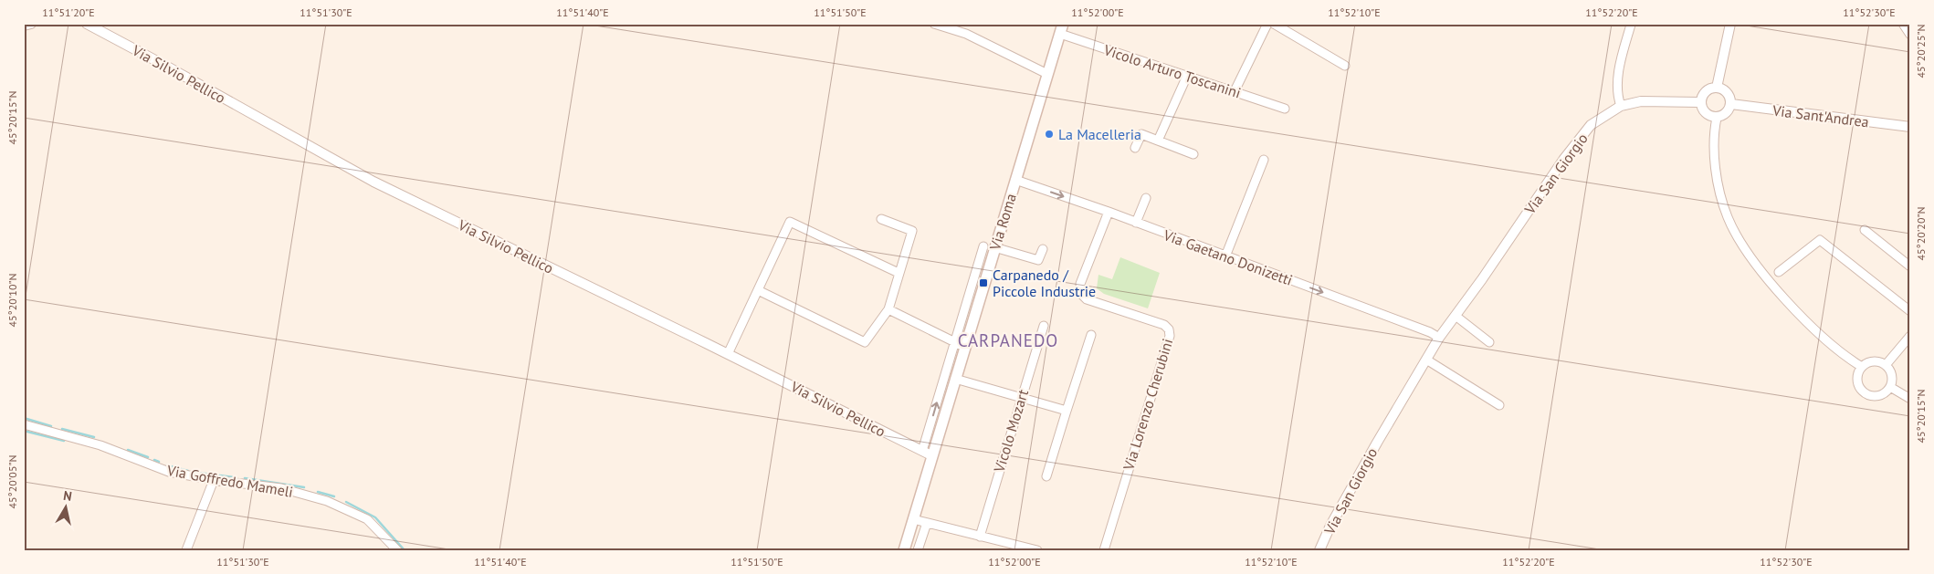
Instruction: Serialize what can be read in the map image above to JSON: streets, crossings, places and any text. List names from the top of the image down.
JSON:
{
  "streets": {
    "main road": ["Via Roma"],
    "street": [
      "Vicolo Arturo Toscanini",
      "Via Silvio Pellico",
      "Via Sant'Andrea",
      "Via San Giorgio",
      "Via Gaetano Donizetti",
      "Via Lorenzo Cherubini",
      "Vicolo Mozart",
      "Via Goffredo Mameli"
    ]
  },
  "crossings": [
    ["Vicolo Arturo Toscanini", "Via Roma"],
    ["Via Silvio Pellico", "Via Roma"],
    ["Via Sant'Andrea", "Via San Giorgio"],
    ["Via San Giorgio", "Via Gaetano Donizetti"],
    ["Via Roma", "Via Gaetano Donizetti"],
    ["Via Gaetano Donizetti", "Via Lorenzo Cherubini"]
  ],
  "one_way": ["Via Gaetano Donizetti"],
  "districts": ["CARPANEDO"],
  "places": {
    "other": ["La Macelleria"],
    "transit": ["Carpanedo / Piccole Industrie"]
  },
  "north": "top",
  "coordinates": [
    "11°51'20\"E",
    "11°51'30\"E",
    "11°51'40\"E",
    "11°51'50\"E",
    "11°52'00\"E",
    "11°52'10\"E",
    "11°52'20\"E",
    "11°52'30\"E",
    "45°20'25\"N",
    "45°20'15\"N",
    "45°20'20\"N",
    "45°20'10\"N",
    "45°20'05\"N"
  ]
}
